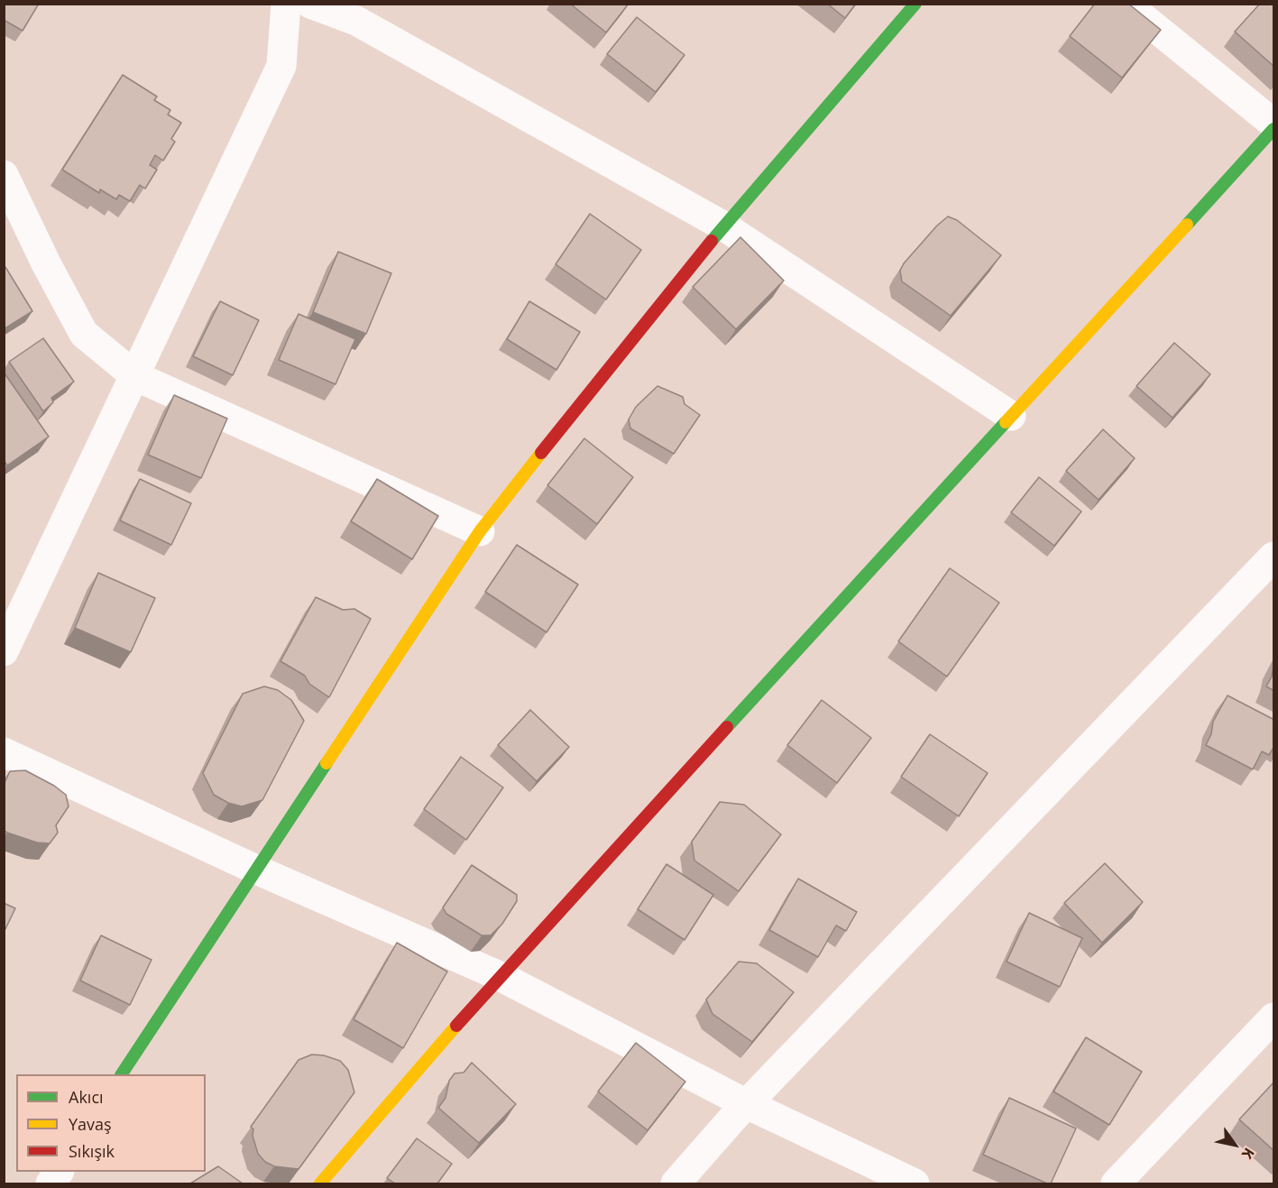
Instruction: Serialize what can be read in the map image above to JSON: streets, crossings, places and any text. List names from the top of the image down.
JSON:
{
  "legend": ["Akıcı", "Yavaş", "Sıkışık"],
  "north": "bottom right"
}
